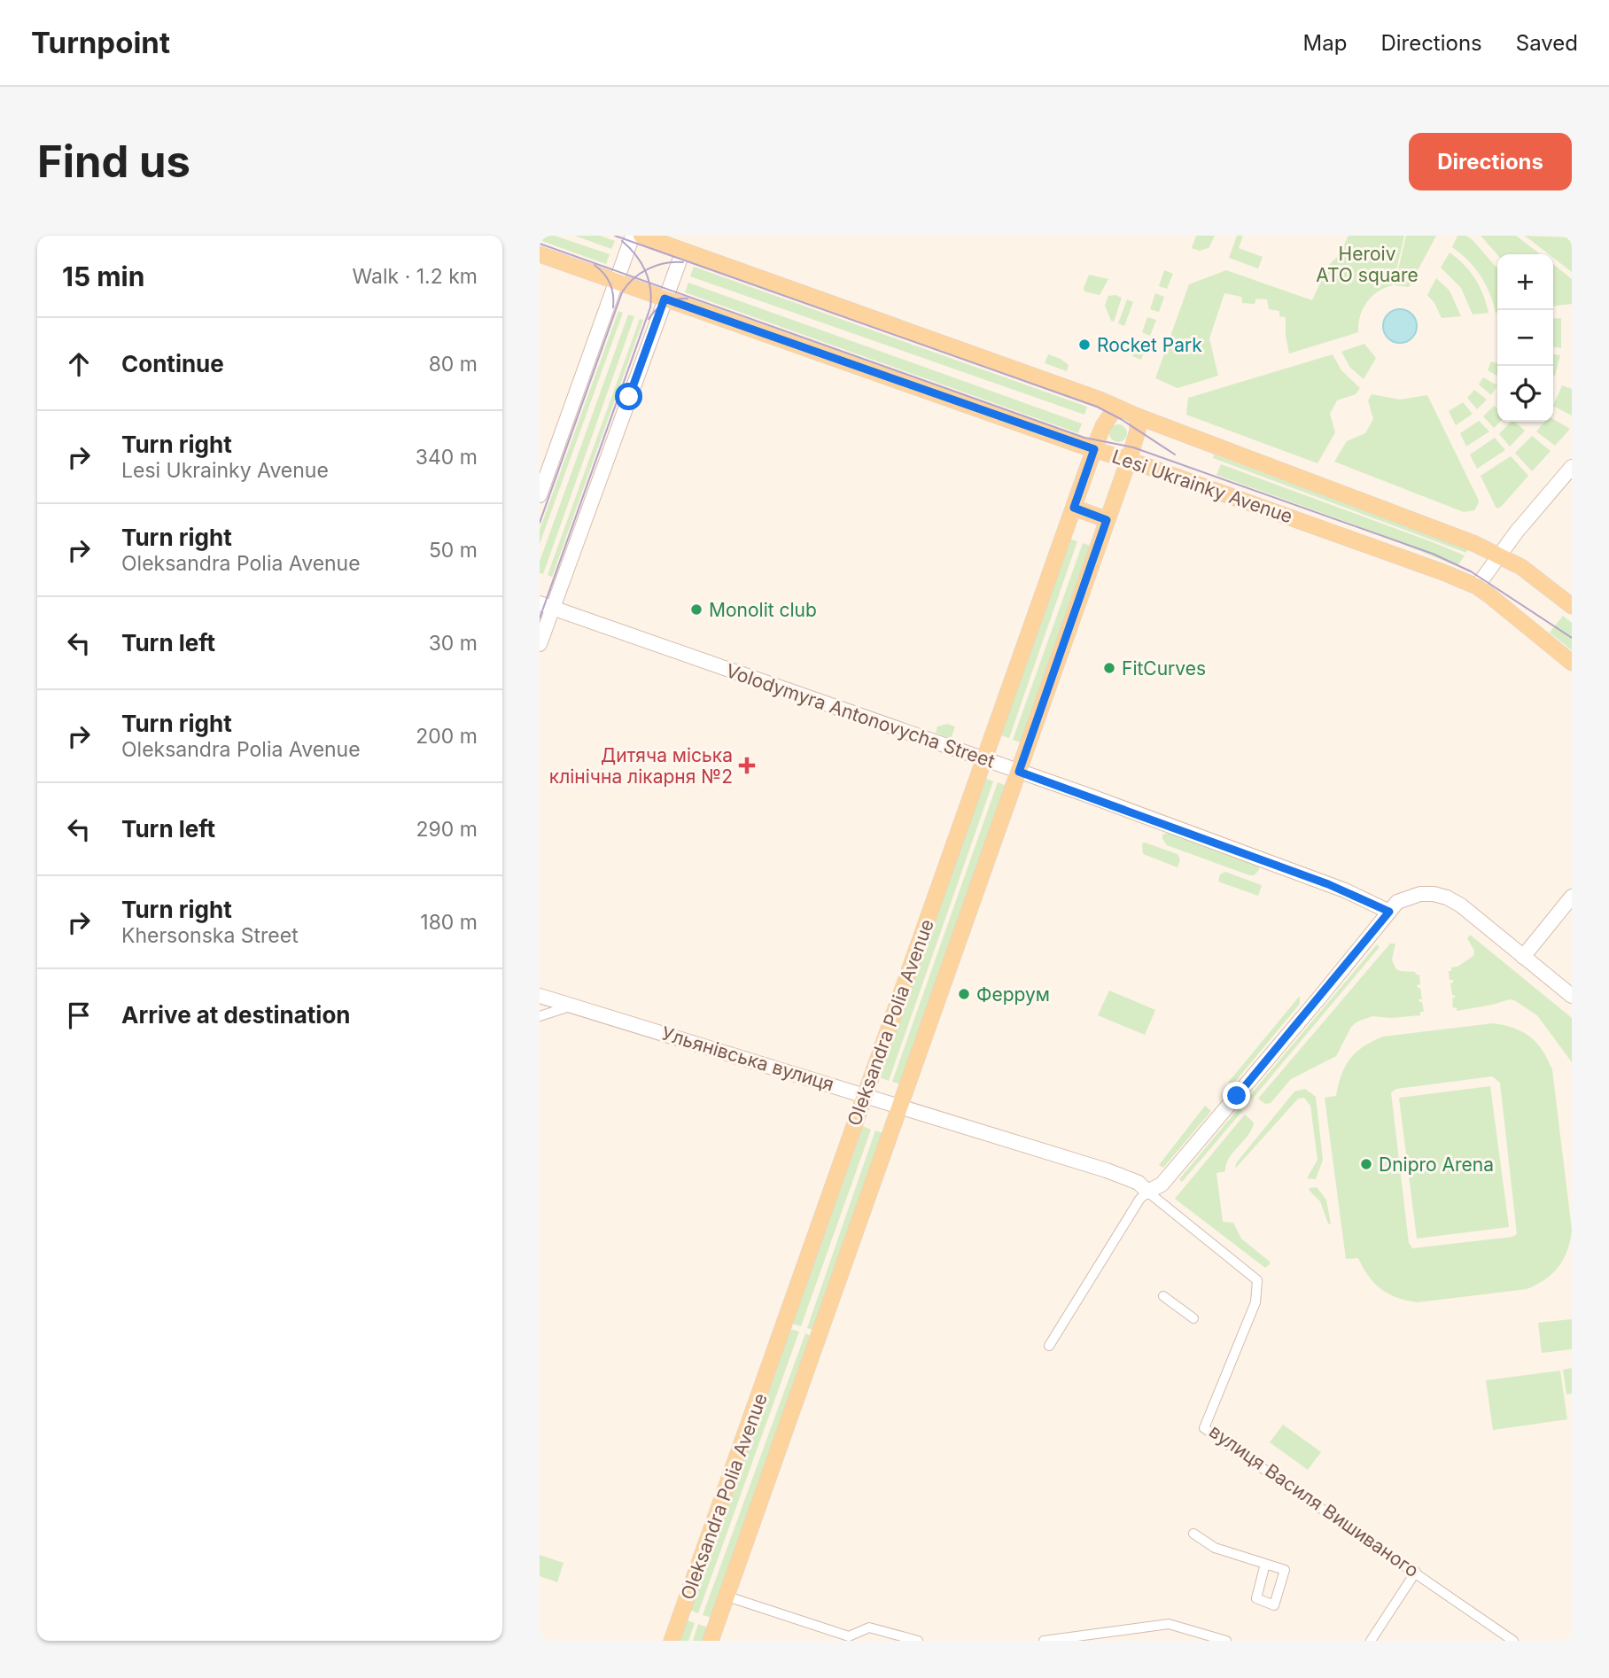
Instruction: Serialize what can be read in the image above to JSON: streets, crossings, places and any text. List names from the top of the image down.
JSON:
{
  "streets": {
    "main road": ["Lesi Ukrainky Avenue", "Oleksandra Polia Avenue"],
    "street": ["Volodymyra Antonovycha Street", "Ульянівська вулиця", "вулиця Василя Вишиваного"]
  },
  "crossings": [
    ["Lesi Ukrainky Avenue", "Oleksandra Polia Avenue"],
    ["Volodymyra Antonovycha Street", "Oleksandra Polia Avenue"],
    ["Oleksandra Polia Avenue", "Ульянівська вулиця"],
    ["Ульянівська вулиця", "вулиця Василя Вишиваного"]
  ],
  "parks": ["Heroiv ATO square"],
  "places": {
    "other": [
      "Rocket Park",
      "Monolit club",
      "FitCurves",
      "Феррум",
      "Dnipro Arena"
    ],
    "health": ["Дитяча міська клінічна лікарня №2"]
  },
  "page": {
    "header": "Turnpoint",
    "nav": ["Map", "Directions", "Saved"],
    "buttons": "Directions",
    "title": "Find us",
    "heading": ["15 min", "Walk · 1.2 km"],
    "map_buttons": ["+", "−"],
    "list": [
      ["Continue", "80 m"],
      ["Turn right", "Lesi Ukrainky Avenue", "340 m"],
      ["Turn right", "Oleksandra Polia Avenue", "50 m"],
      ["Turn left", "30 m"],
      ["Turn right", "Oleksandra Polia Avenue", "200 m"],
      ["Turn left", "290 m"],
      ["Turn right", "Khersonska Street", "180 m"],
      "Arrive at destination"
    ]
  }
}
